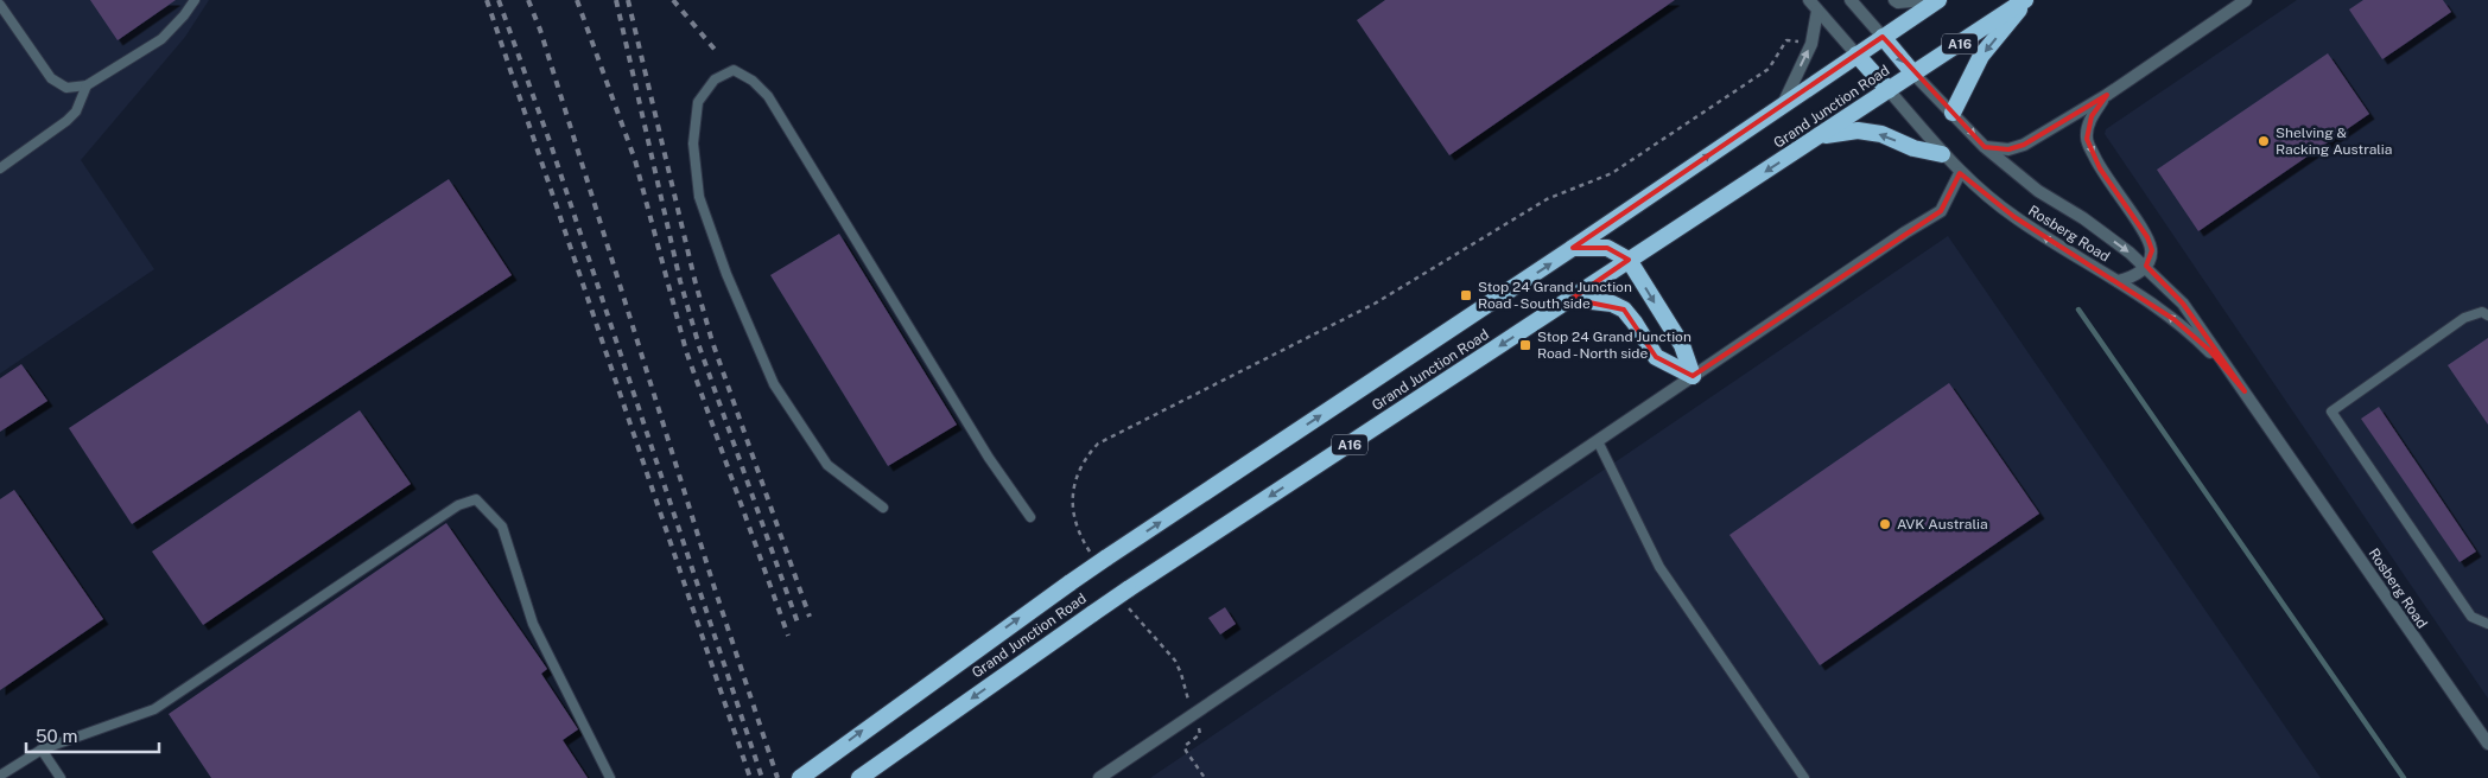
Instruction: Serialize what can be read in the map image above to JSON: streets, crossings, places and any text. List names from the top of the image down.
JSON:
{
  "streets": {
    "highway": ["A16", "Grand Junction Road"],
    "street": ["Rosberg Road"]
  },
  "crossings": [
    ["Grand Junction Road", "Rosberg Road"]
  ],
  "places": {
    "other": ["Shelving & Racking Australia", "AVK Australia"],
    "transit": ["Stop 24 Grand Junction Road - South side", "Stop 24 Grand Junction Road - North side"]
  },
  "scale_bar": "50 m"
}
